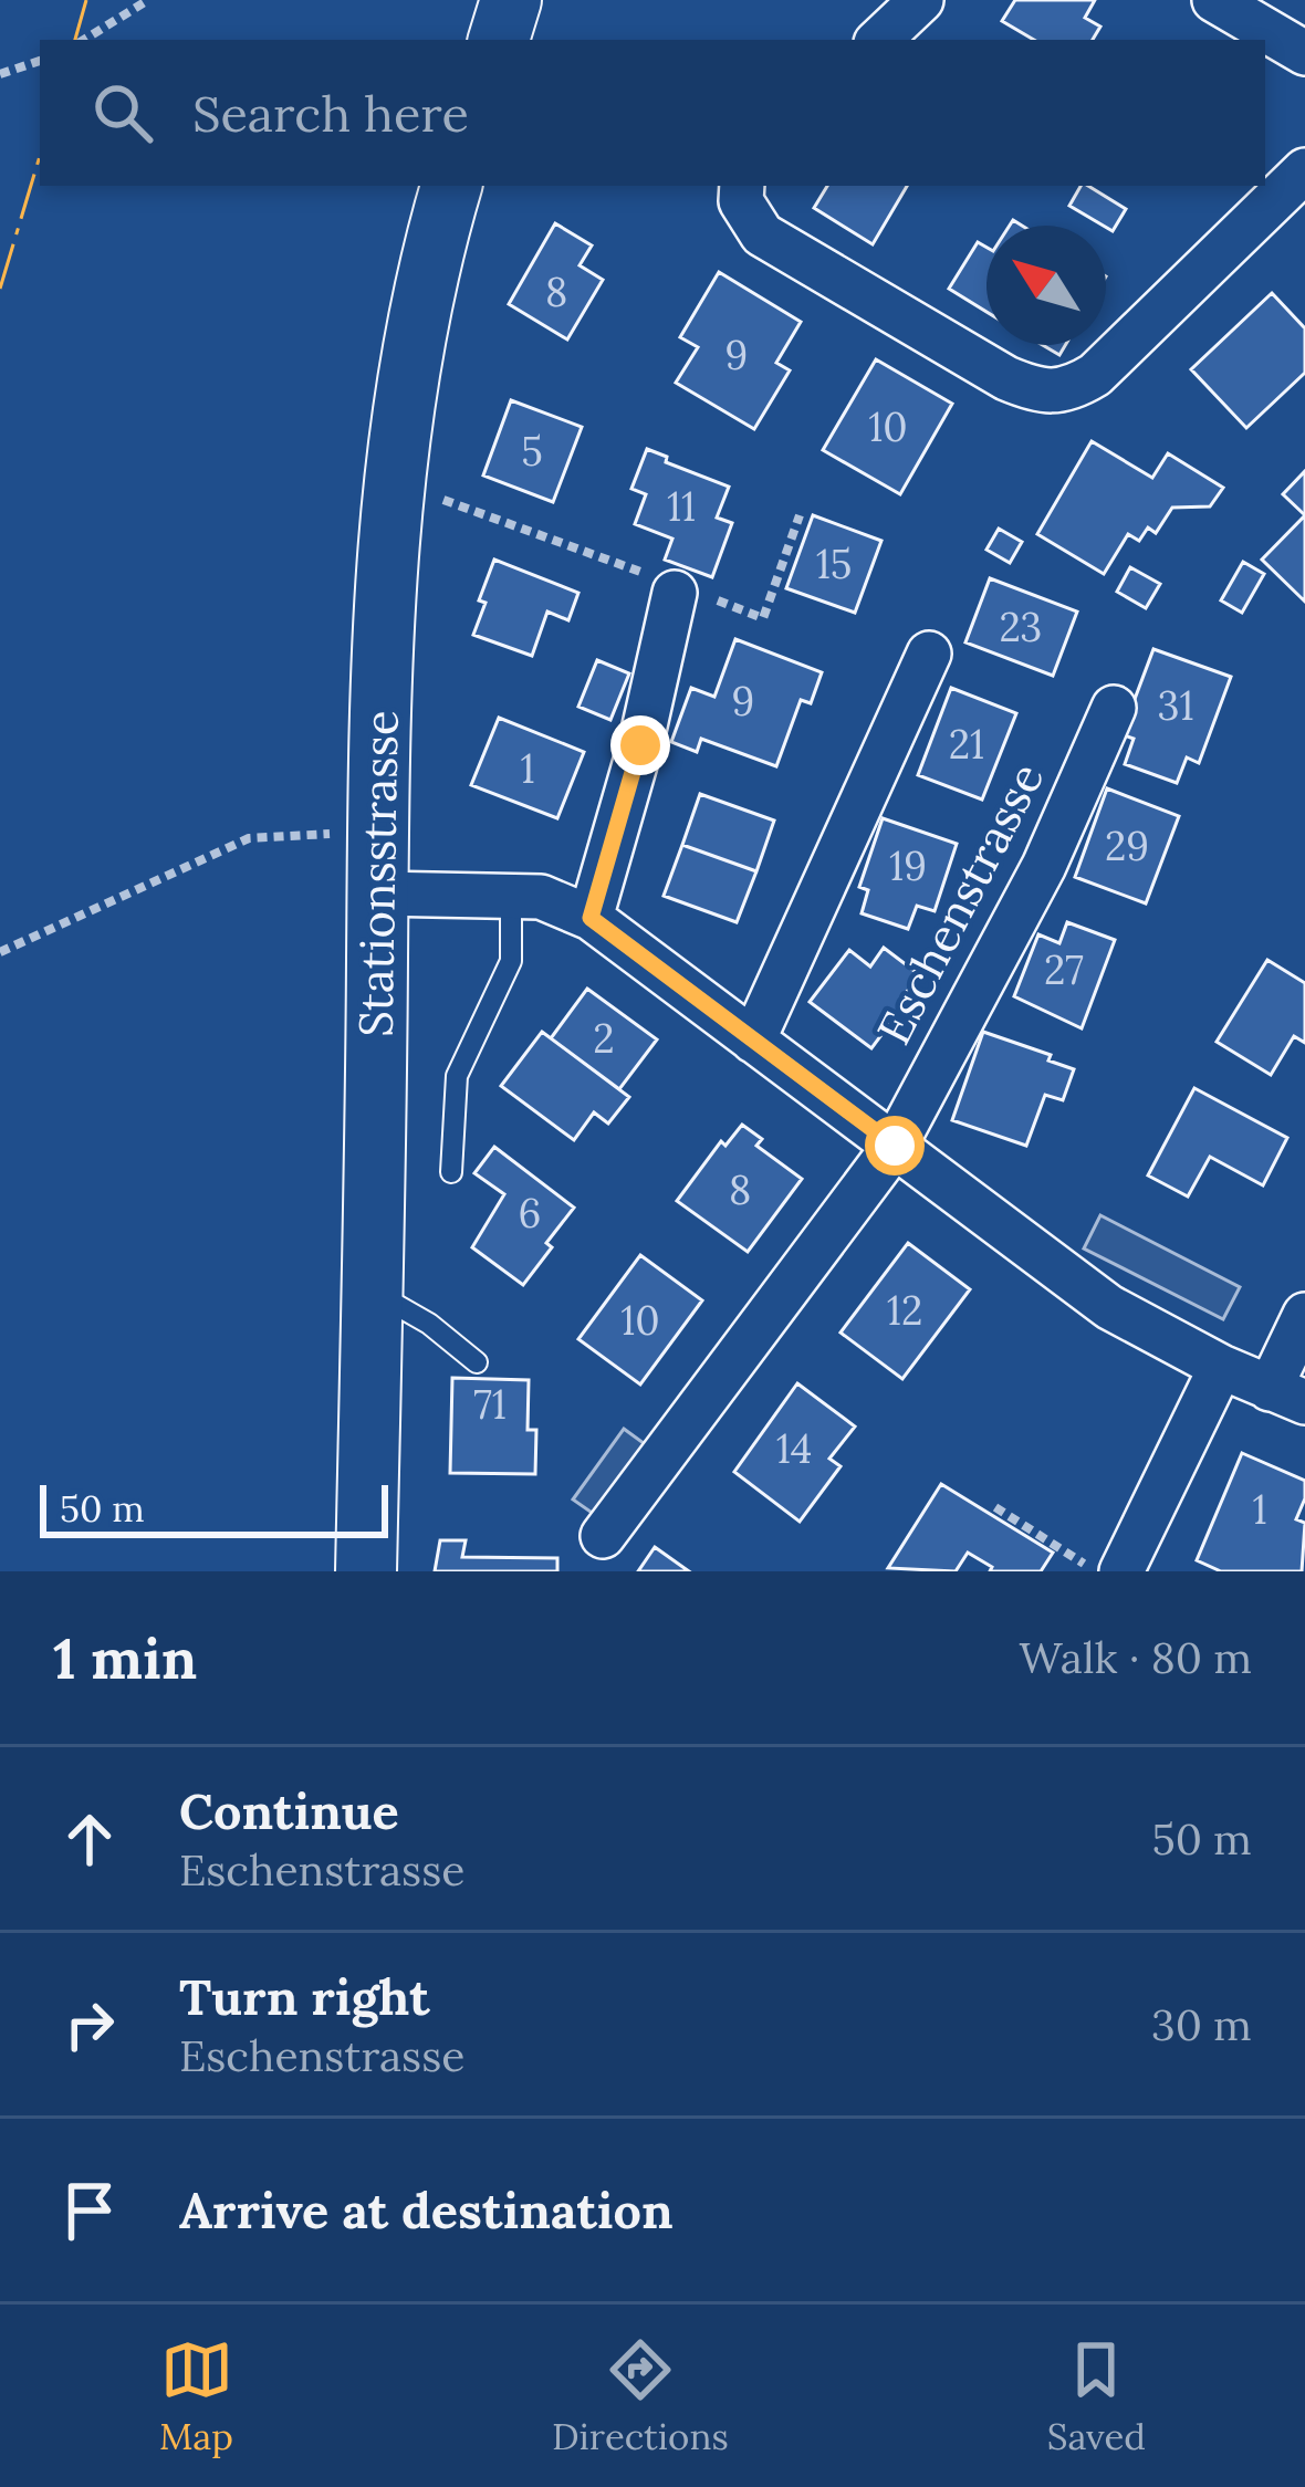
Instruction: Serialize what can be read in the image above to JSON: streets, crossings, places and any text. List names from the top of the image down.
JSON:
{
  "streets": {
    "main road": ["Stationsstrasse"],
    "street": ["Eschenstrasse"]
  },
  "house_numbers": [
    "8",
    "9",
    "10",
    "5",
    "11",
    "15",
    "23",
    "9",
    "31",
    "21",
    "1",
    "29",
    "19",
    "27",
    "2",
    "8",
    "6",
    "12",
    "10",
    "71",
    "14",
    "1"
  ],
  "scale_bar": "50 m",
  "north": "top left",
  "page": {
    "search": "Search here",
    "scale": "50 m",
    "heading": ["1 min", "Walk · 80 m"],
    "list": [
      ["Continue", "Eschenstrasse", "50 m"],
      ["Turn right", "Eschenstrasse", "30 m"],
      "Arrive at destination"
    ],
    "nav": ["Map", "Directions", "Saved"]
  }
}
